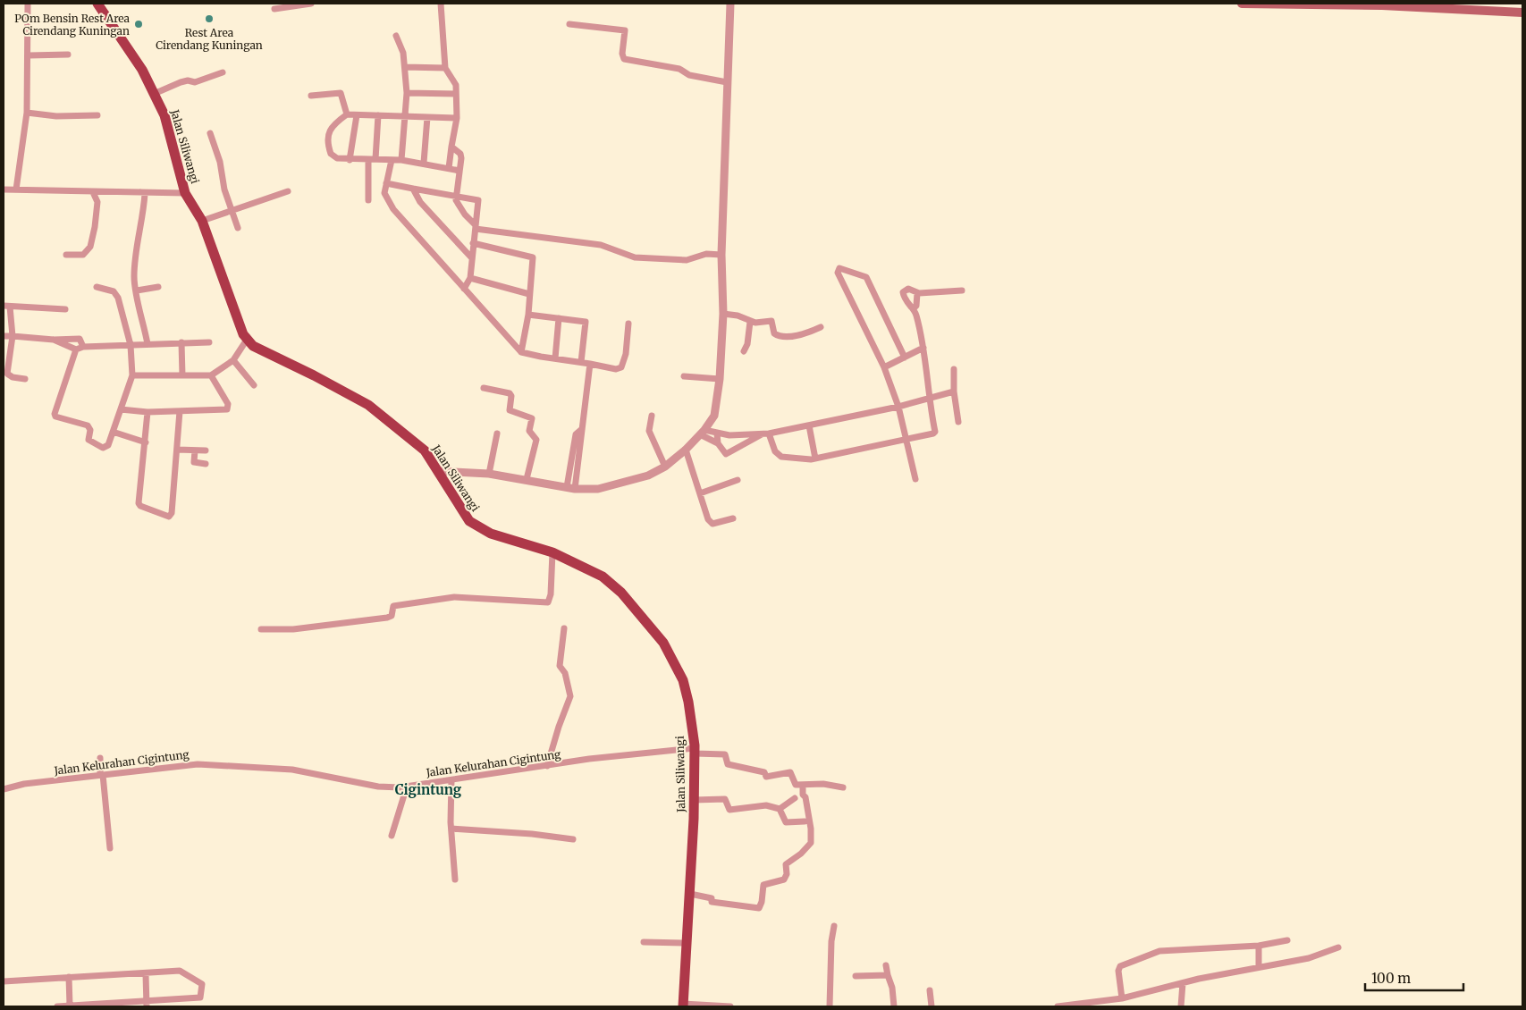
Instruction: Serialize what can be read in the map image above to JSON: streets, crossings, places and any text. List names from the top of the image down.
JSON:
{
  "streets": {
    "main road": ["Jalan Siliwangi"],
    "street": ["Jalan Kelurahan Cigintung"]
  },
  "crossings": [
    ["Jalan Siliwangi", "Jalan Kelurahan Cigintung"]
  ],
  "districts": ["Cigintung"],
  "places": ["Rest Area Cirendang Kuningan", "POm Bensin Rest Area Cirendang Kuningan"],
  "scale_bar": "100 m"
}
